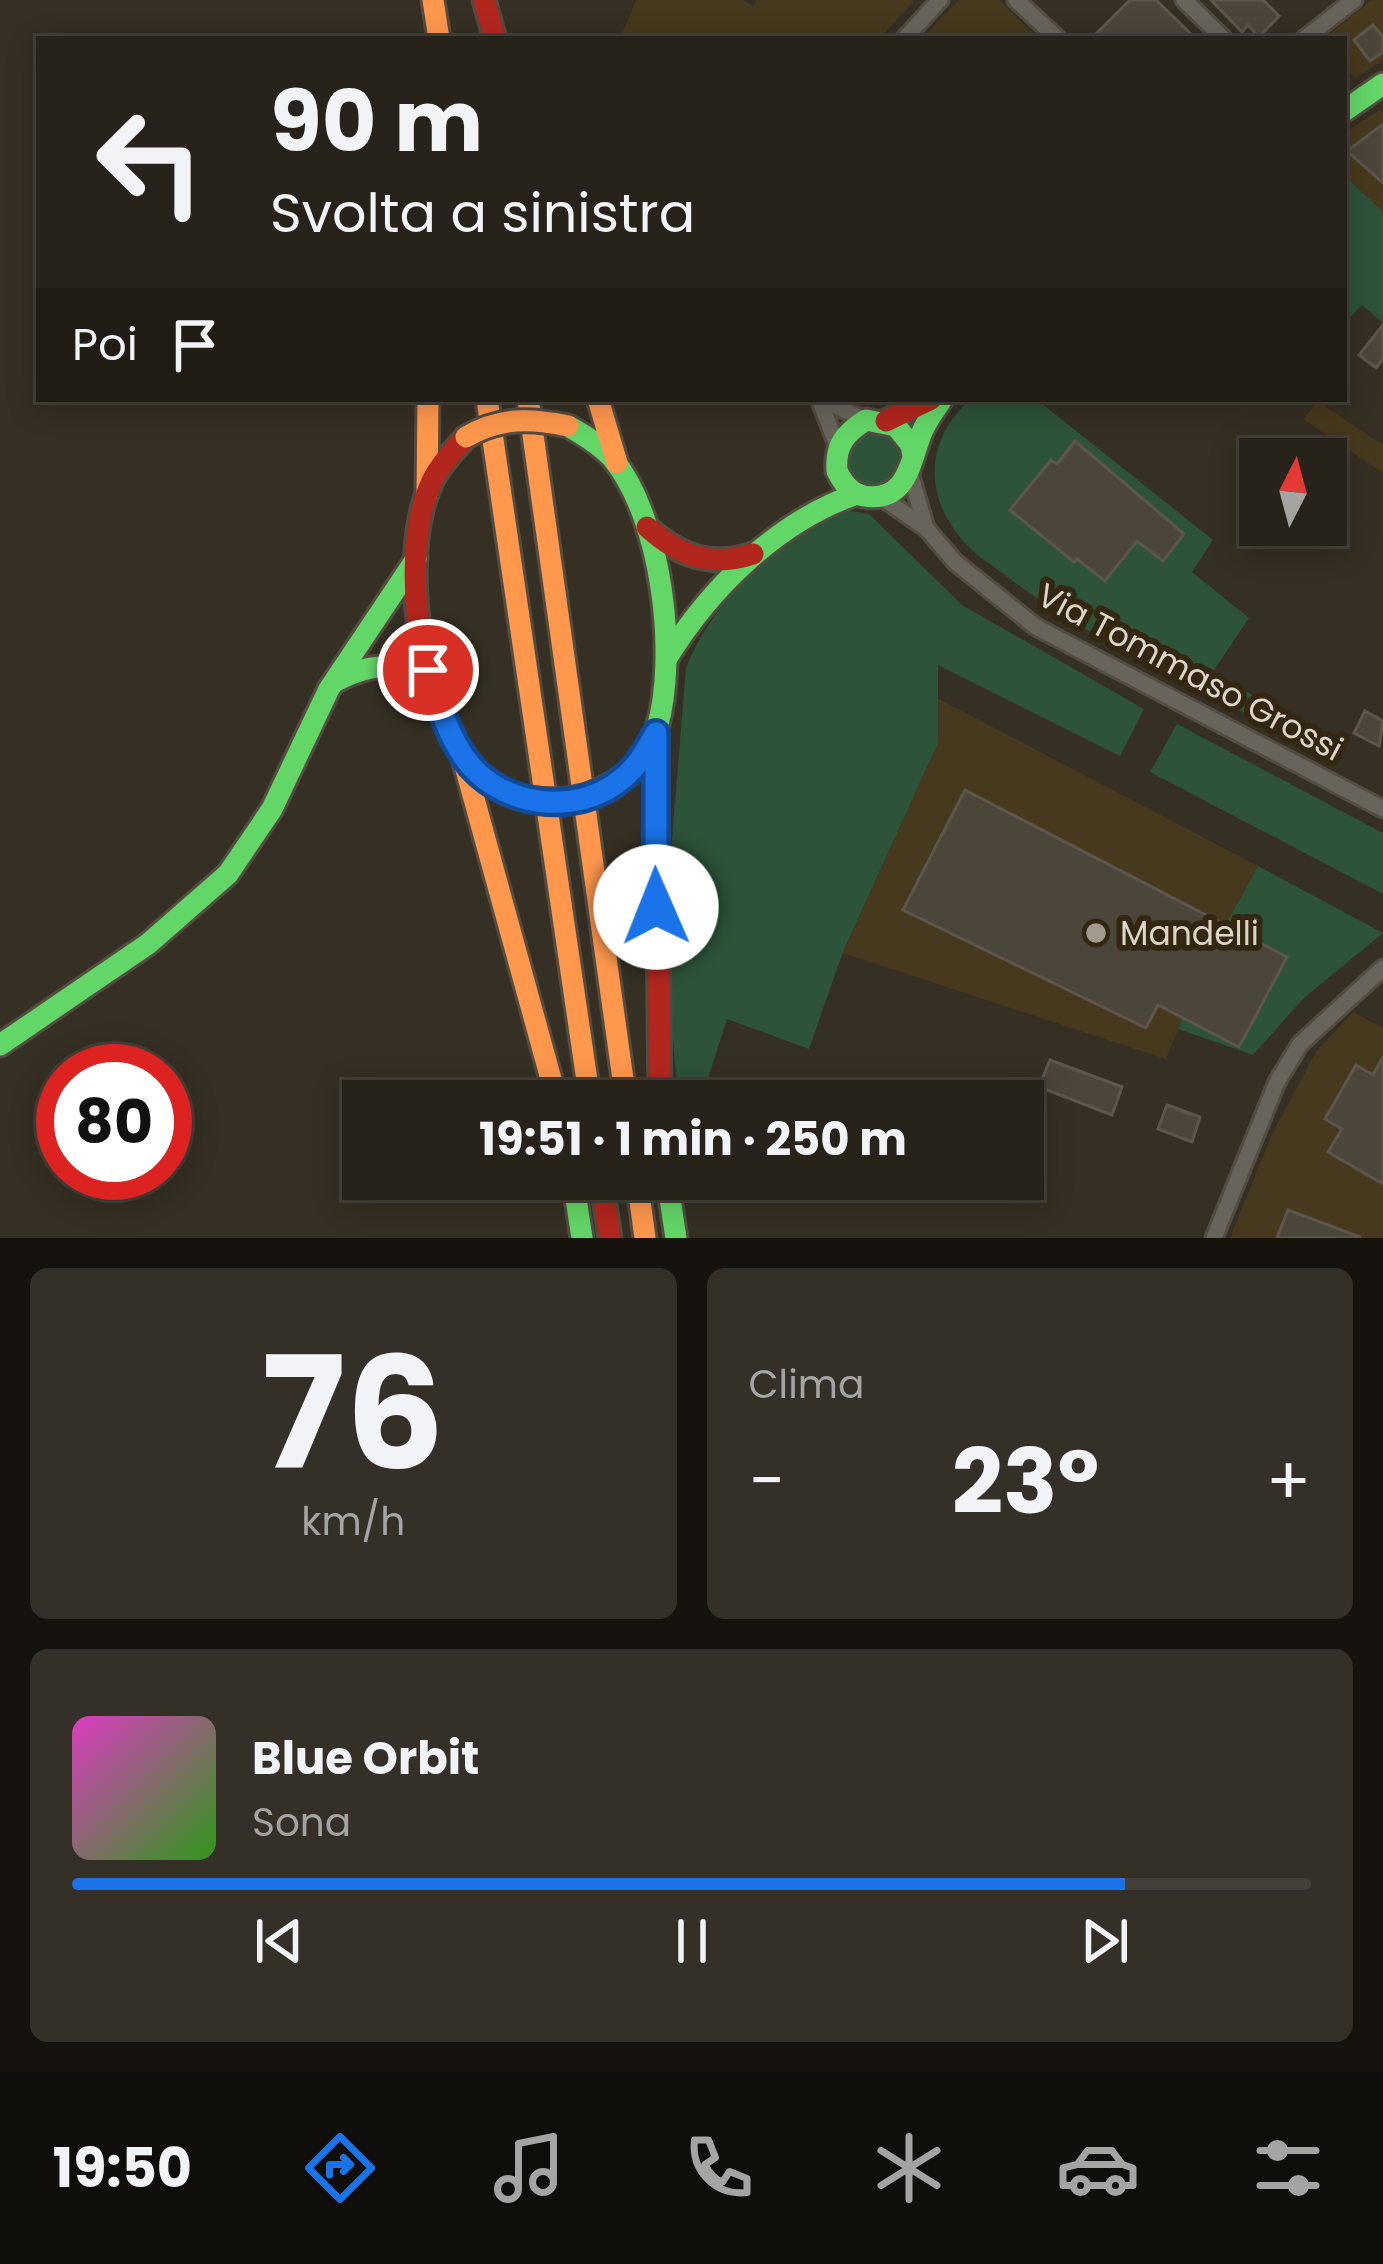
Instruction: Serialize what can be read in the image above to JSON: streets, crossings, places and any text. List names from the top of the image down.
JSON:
{
  "streets": {
    "street": ["Via Tommaso Grossi"]
  },
  "places": ["Mandelli"],
  "north": "top",
  "page": {
    "turn": ["90 m", "Svolta a sinistra"],
    "then": "Poi",
    "limit": "80",
    "trip": "19:51 · 1 min · 250 m",
    "tile": [
      ["76", "km/h"],
      "Clima"
    ],
    "heat": ["−", "23°", "+"],
    "song": ["Blue Orbit", "Sona"],
    "tabs": "19:50"
  }
}
